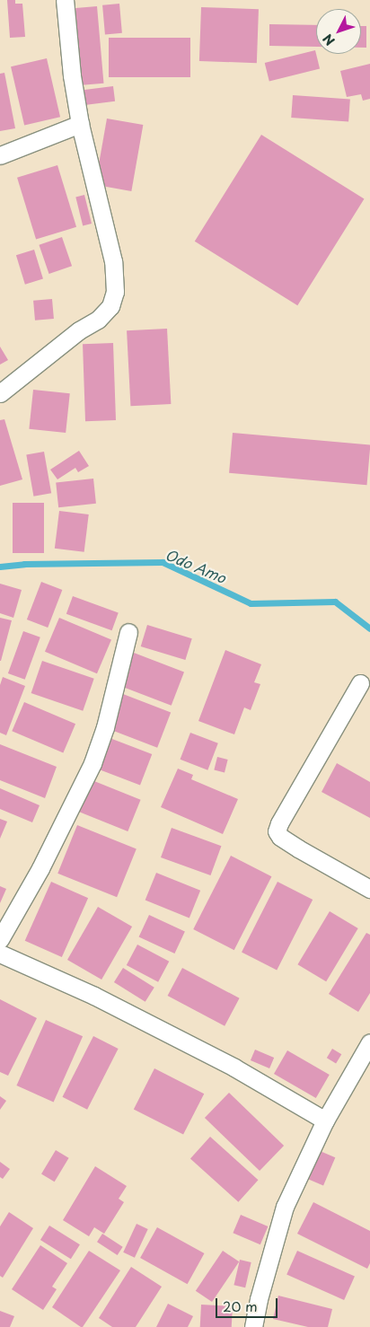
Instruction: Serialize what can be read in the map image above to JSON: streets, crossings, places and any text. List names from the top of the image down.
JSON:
{
  "water": ["Odo Amo"],
  "scale_bar": "20 m",
  "north": "bottom left"
}
